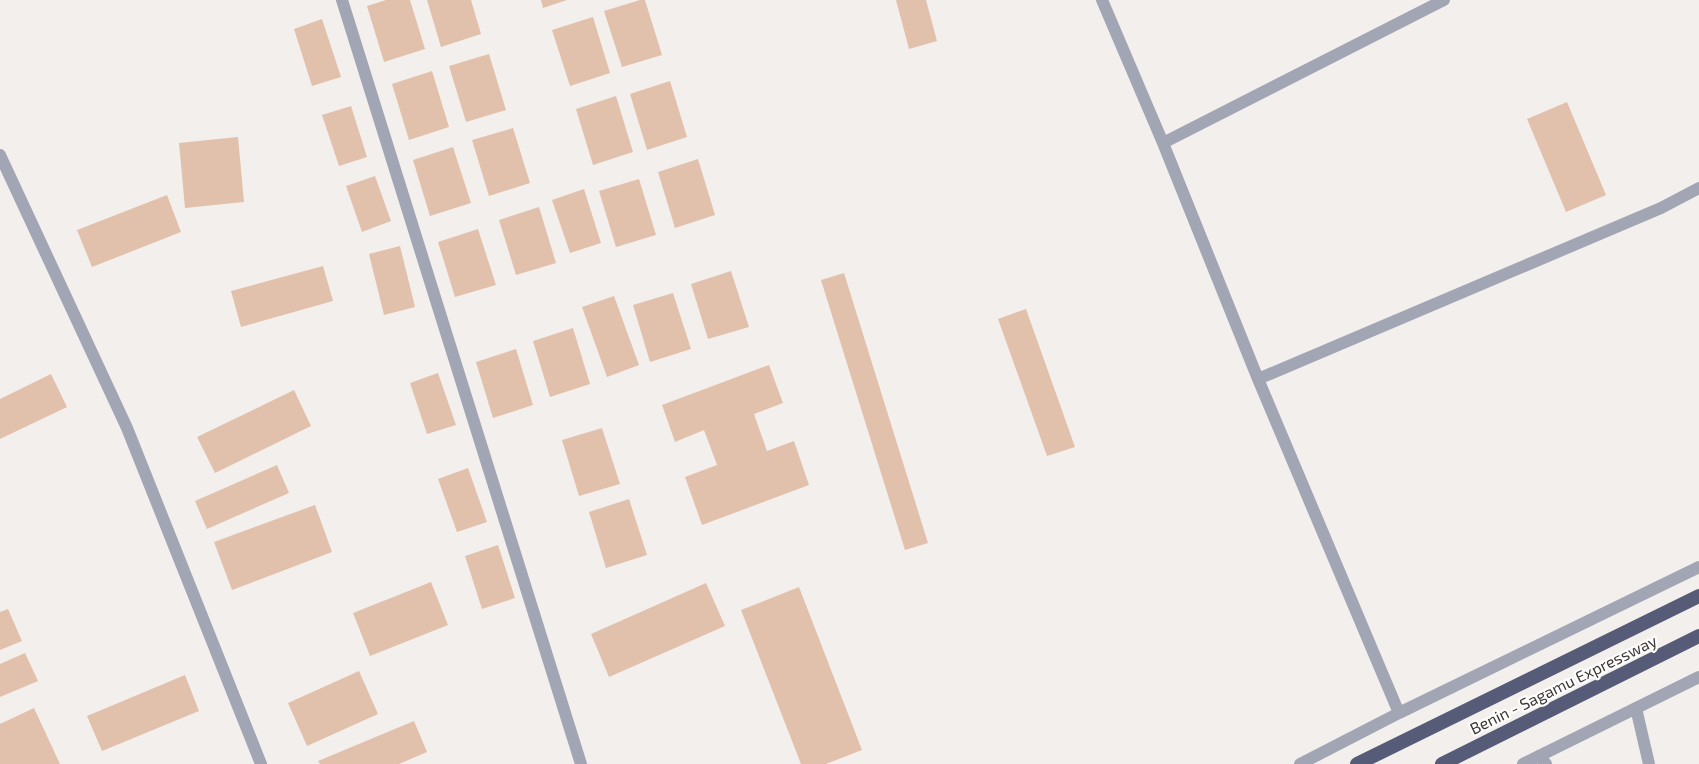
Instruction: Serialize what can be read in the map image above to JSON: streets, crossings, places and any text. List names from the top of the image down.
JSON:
{
  "streets": {
    "highway": ["Benin - Sagamu Expressway"]
  }
}
